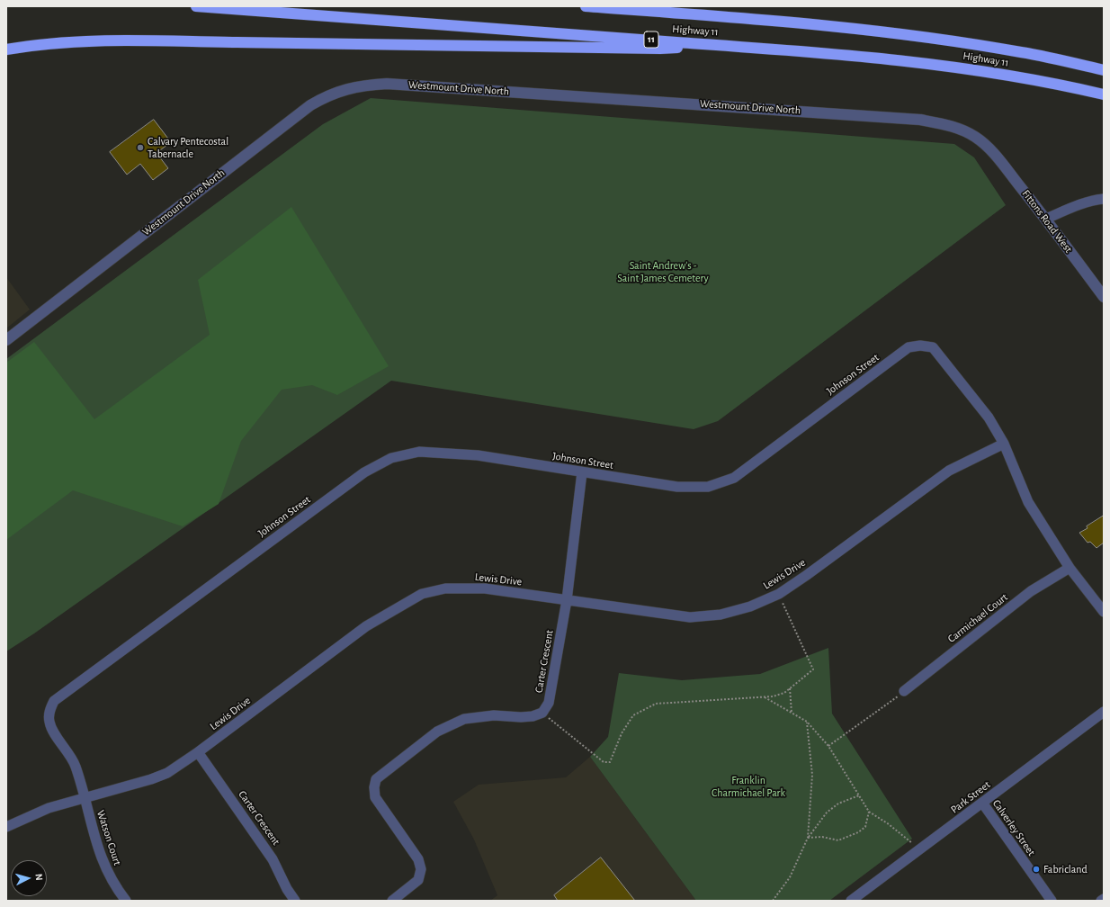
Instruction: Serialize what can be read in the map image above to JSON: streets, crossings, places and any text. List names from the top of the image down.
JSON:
{
  "streets": {
    "highway": ["Highway 11", "11"],
    "street": [
      "Westmount Drive North",
      "Fittons Road West",
      "Johnson Street",
      "Lewis Drive",
      "Carmichael Court",
      "Carter Crescent",
      "Park Street",
      "Calverley Street",
      "Watson Court"
    ]
  },
  "crossings": [
    ["Westmount Drive North", "Fittons Road West"],
    ["Johnson Street", "Lewis Drive"],
    ["Johnson Street", "Carmichael Court"],
    ["Johnson Street", "Carter Crescent"],
    ["Johnson Street", "Watson Court"],
    ["Lewis Drive", "Carter Crescent"],
    ["Lewis Drive", "Watson Court"],
    ["Park Street", "Calverley Street"]
  ],
  "parks": ["Saint Andrew's - Saint James Cemetery", "Franklin Charmichael Park"],
  "places": ["Calvary Pentecostal Tabernacle", "Fabricland"],
  "north": "right"
}
